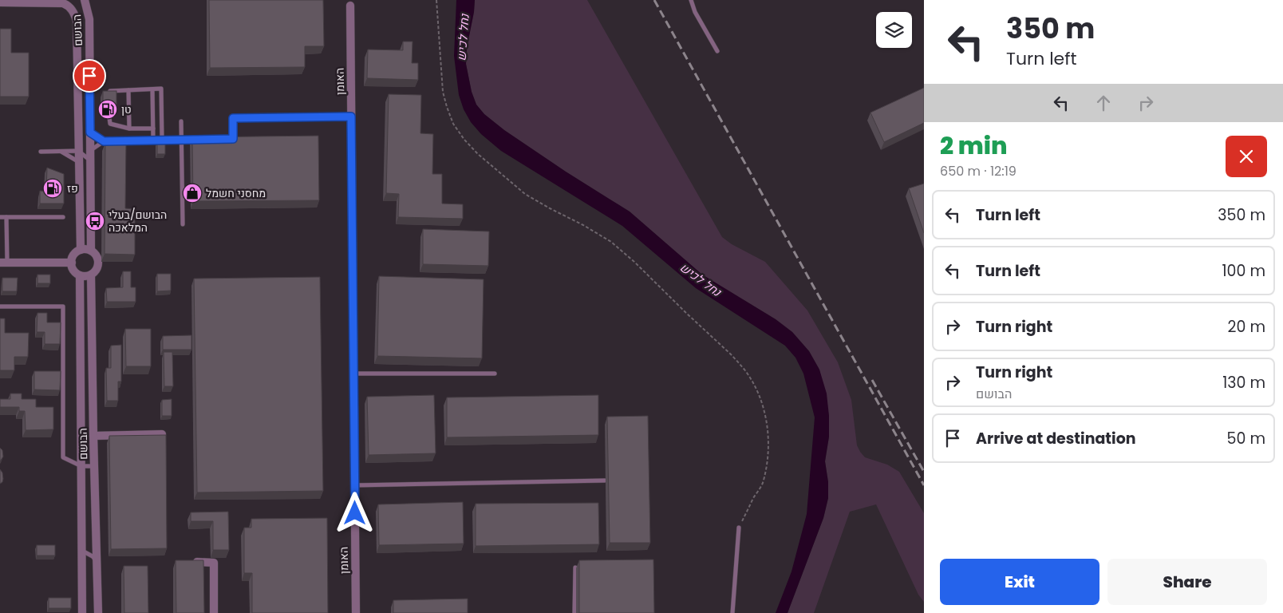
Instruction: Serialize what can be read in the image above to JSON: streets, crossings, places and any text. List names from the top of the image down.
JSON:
{
  "streets": {
    "street": ["הבושם", "האומן"]
  },
  "water": ["נחל לכיש"],
  "places": {
    "fuel station": ["טן", "פז"],
    "shop": ["מחסני חשמל"],
    "bus stop": ["הבושם/בעלי המלאכה"]
  },
  "page": {
    "turn": ["350 m", "Turn left"],
    "heading": ["2 min", "650 m · 12:19"],
    "list": [
      {
        "name": "Turn left",
        "value": "350 m"
      },
      {
        "name": "Turn left",
        "value": "100 m"
      },
      {
        "name": "Turn right",
        "value": "20 m"
      },
      {
        "name": "Turn right",
        "note": "הבושם",
        "value": "130 m"
      },
      {
        "name": "Arrive at destination",
        "value": "50 m"
      }
    ],
    "buttons": ["Exit", "Share"]
  }
}
